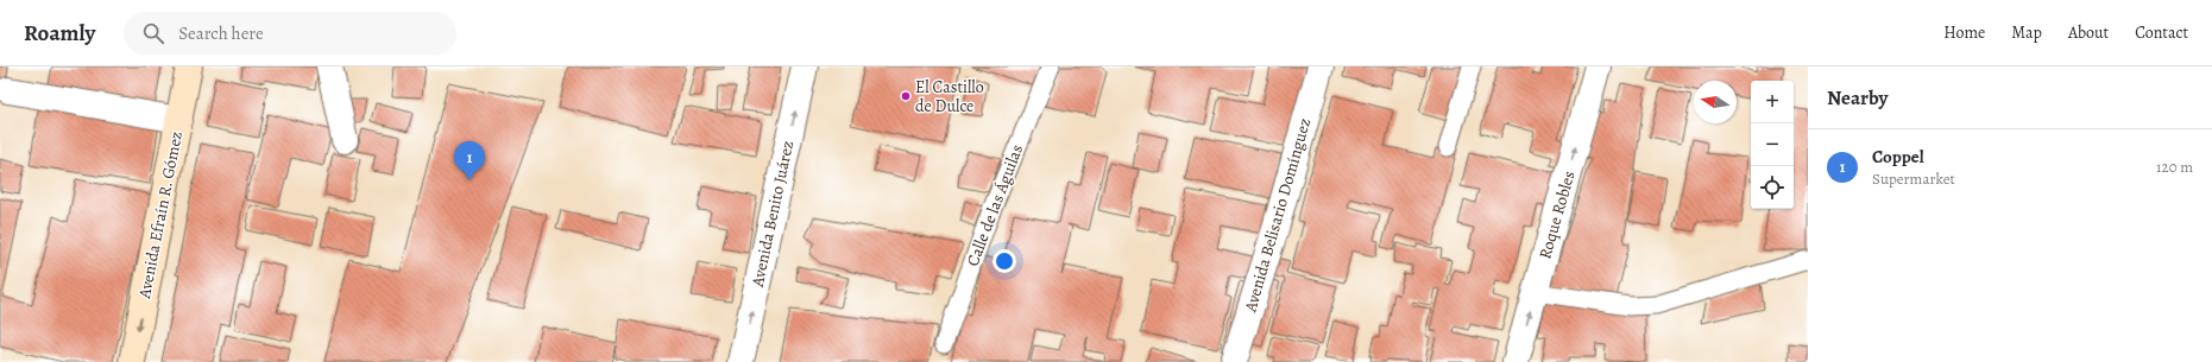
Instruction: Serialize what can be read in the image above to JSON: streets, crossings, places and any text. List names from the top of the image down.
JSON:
{
  "streets": {
    "street": [
      "Avenida Benito Juárez",
      "Avenida Efraín R. Gómez",
      "Avenida Belisario Domínguez",
      "Roque Robles"
    ],
    "lane": ["Calle de las Águilas"]
  },
  "one_way": ["Avenida Benito Juárez", "Avenida Efraín R. Gómez", "Roque Robles"],
  "places": ["El Castillo de Dulce"],
  "north": "left",
  "page": {
    "header": "Roamly",
    "search": "Search here",
    "nav": [
      "Home",
      "Map",
      "About",
      "Contact"
    ],
    "heading": "Nearby",
    "map_buttons": ["+", "−"],
    "list": [
      {
        "mark": "1",
        "name": "Coppel",
        "note": "Supermarket",
        "value": "120 m"
      }
    ],
    "pins": "1"
  }
}
